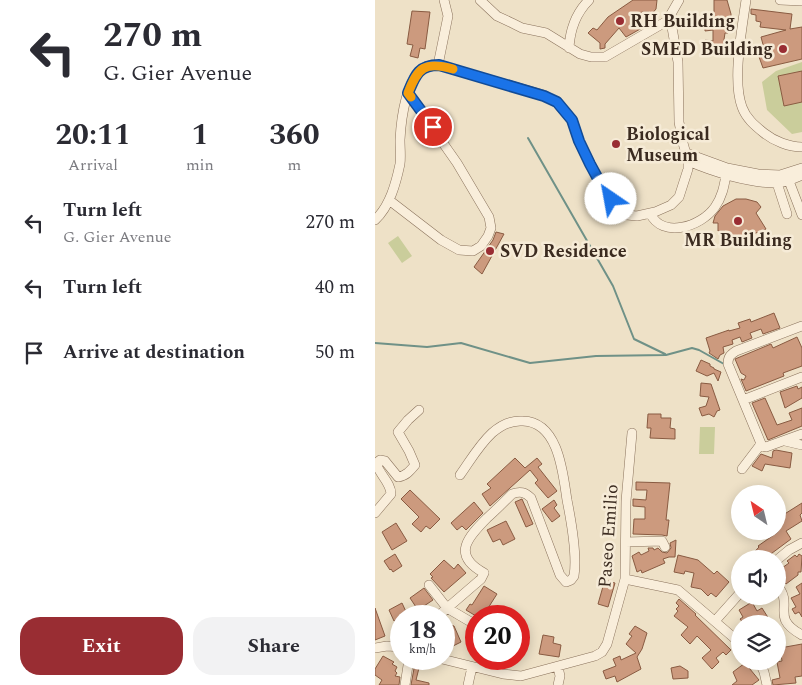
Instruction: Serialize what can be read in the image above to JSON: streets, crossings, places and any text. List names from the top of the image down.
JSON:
{
  "streets": {
    "street": ["Paseo Emilio"]
  },
  "places": [
    "RH Building",
    "SMED Building",
    "Biological Museum",
    "MR Building",
    "SVD Residence"
  ],
  "north": "top left",
  "page": {
    "turn": ["270 m", "G. Gier Avenue"],
    "eta": [
      "20:11",
      "Arrival",
      "1",
      "min",
      "360",
      "m"
    ],
    "list": [
      {
        "name": "Turn left",
        "note": "G. Gier Avenue",
        "value": "270 m"
      },
      {
        "name": "Turn left",
        "value": "40 m"
      },
      {
        "name": "Arrive at destination",
        "value": "50 m"
      }
    ],
    "speed": "18 km/h",
    "limit": "20",
    "buttons": ["Exit", "Share"]
  }
}
